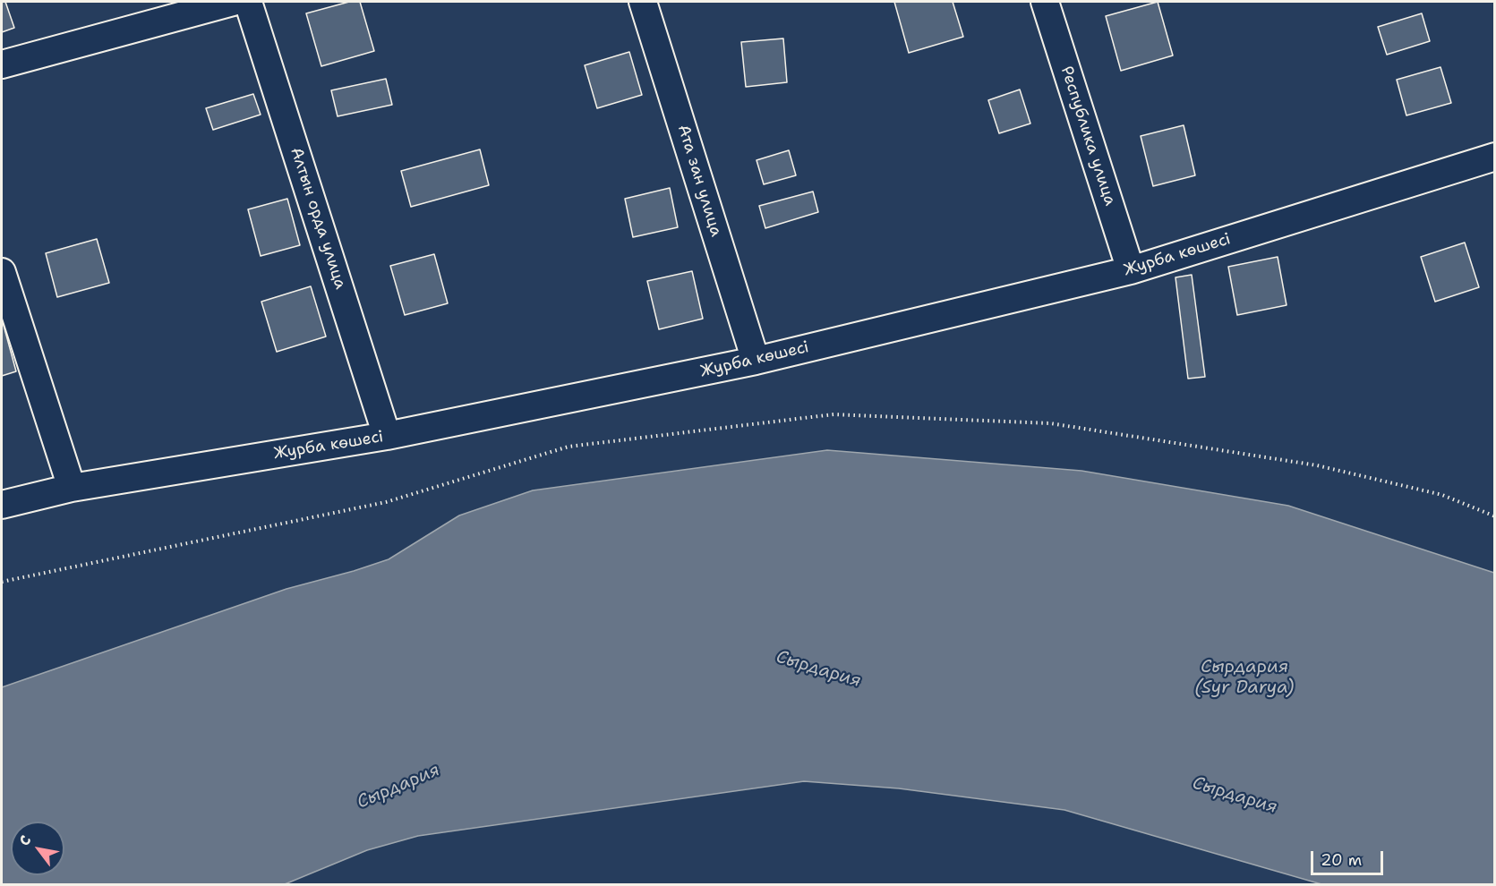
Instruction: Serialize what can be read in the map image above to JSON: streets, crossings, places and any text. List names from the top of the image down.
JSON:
{
  "streets": {
    "street": [
      "Республика улица",
      "Ата зан улица",
      "Алтын орда улица",
      "Журба көшесі"
    ]
  },
  "crossings": [
    ["Республика улица", "Журба көшесі"],
    ["Ата зан улица", "Журба көшесі"],
    ["Алтын орда улица", "Журба көшесі"]
  ],
  "water": ["Сырдария (Syr Darya)", "Сырдария"],
  "scale_bar": "20 m",
  "north": "top left"
}
